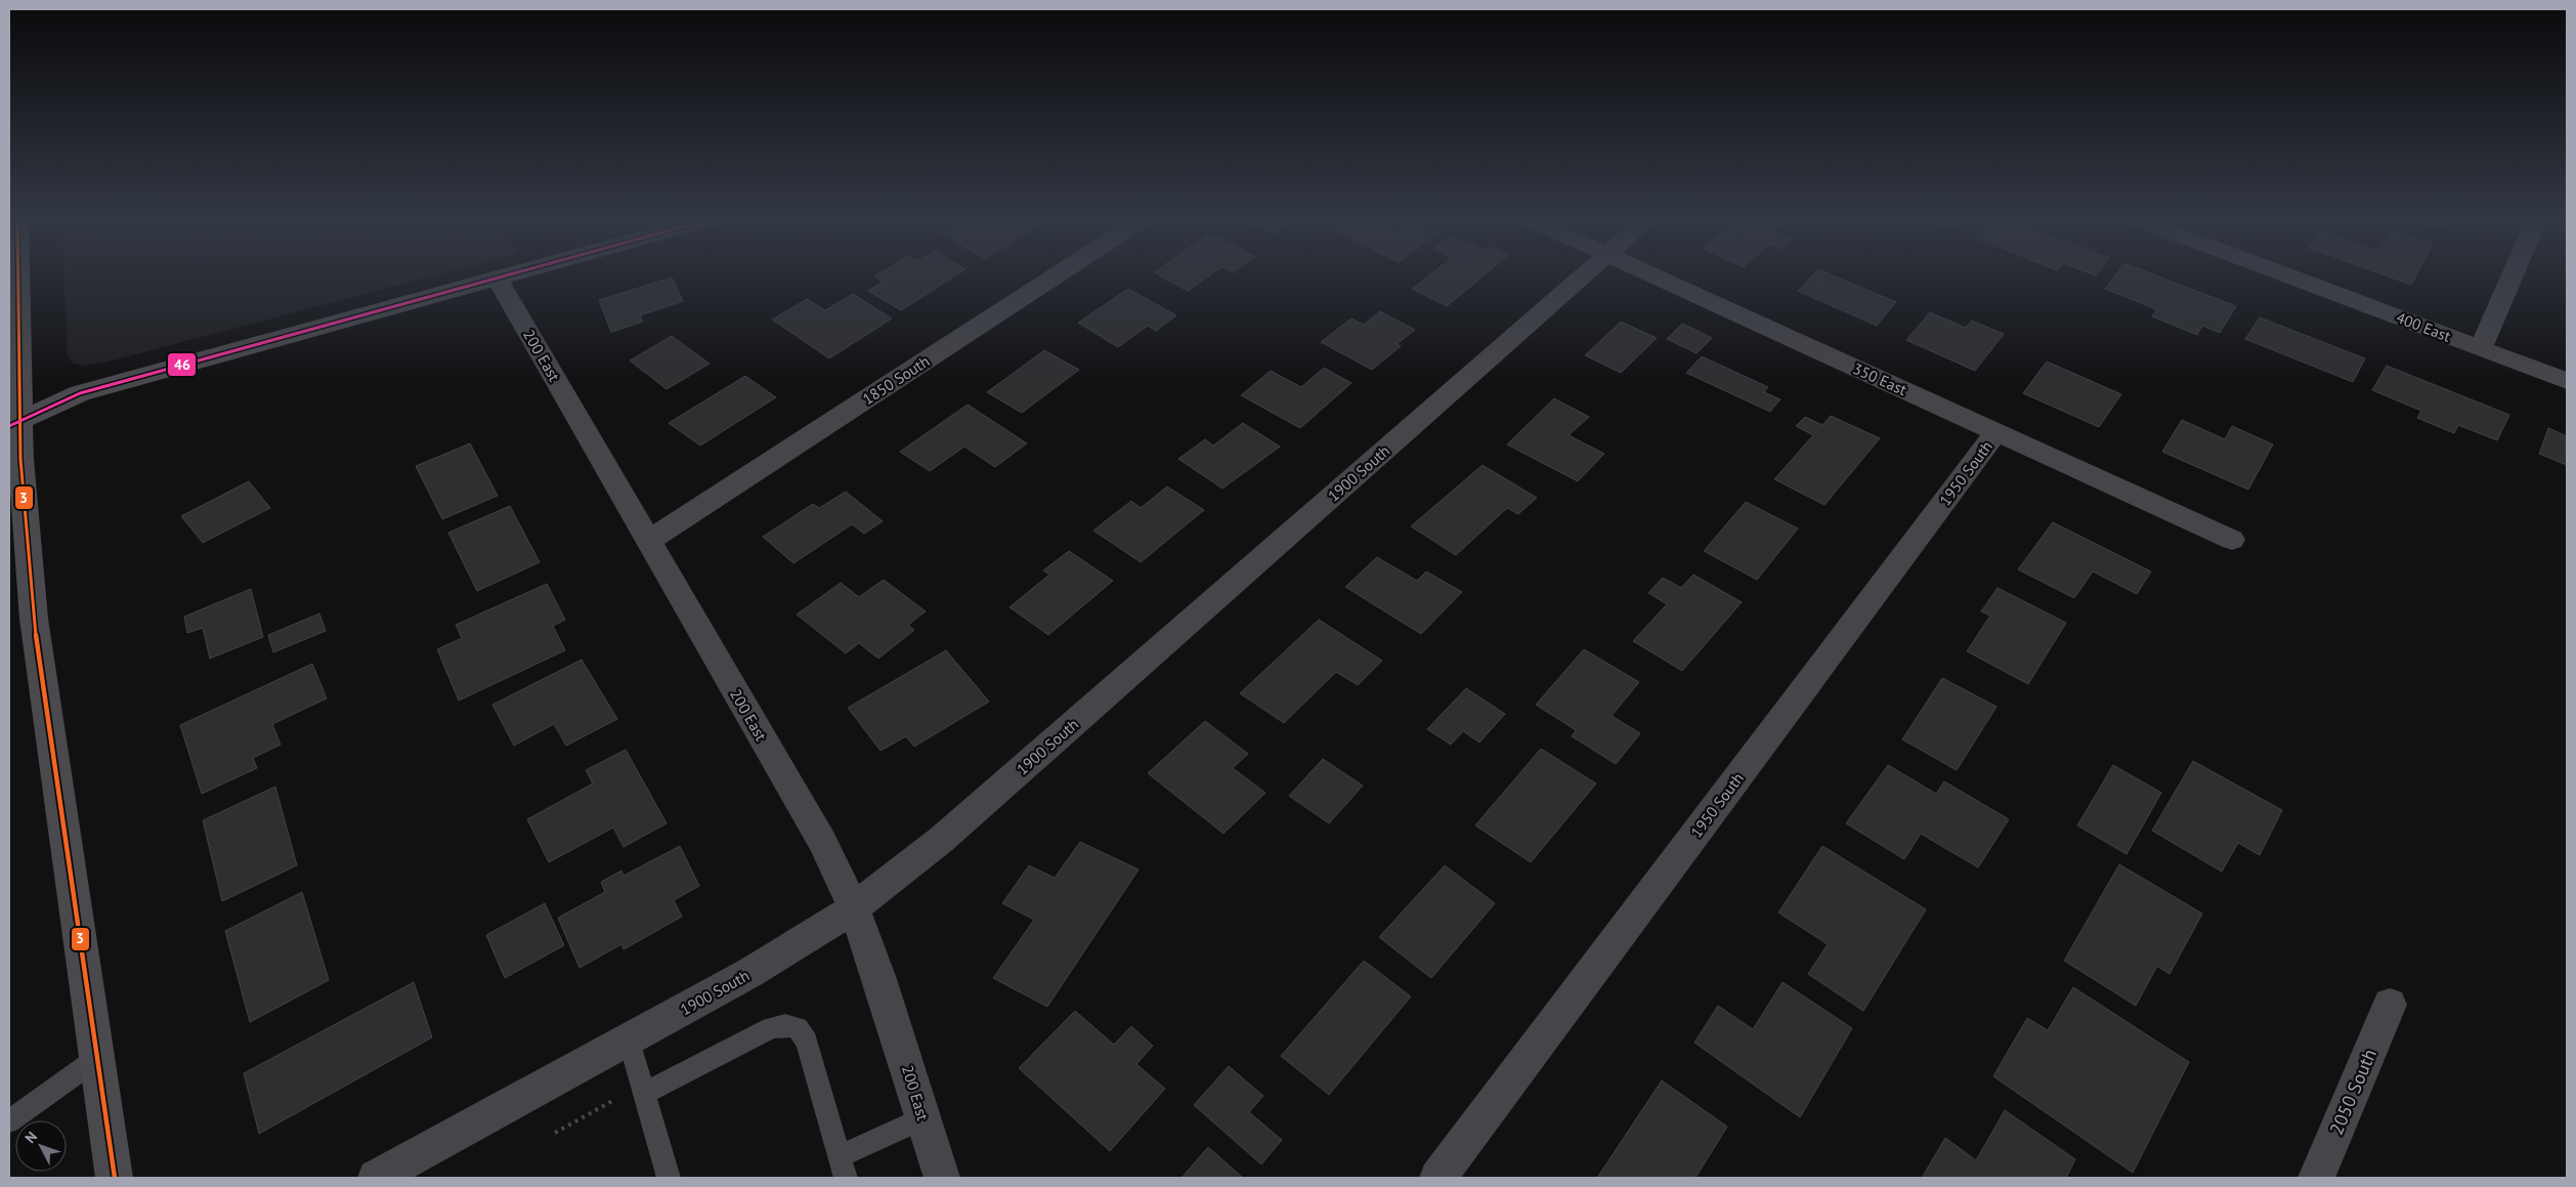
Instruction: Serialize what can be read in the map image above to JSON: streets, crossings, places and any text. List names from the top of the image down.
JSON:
{
  "streets": {
    "street": [
      "400 East",
      "200 East",
      "350 East",
      "1850 South",
      "1900 South",
      "1950 South",
      "2050 South"
    ]
  },
  "crossings": [
    ["200 East", "1850 South"],
    ["200 East", "1900 South"],
    ["350 East", "1950 South"]
  ],
  "lines": ["transit line 3", "transit line 46"],
  "north": "top left"
}
